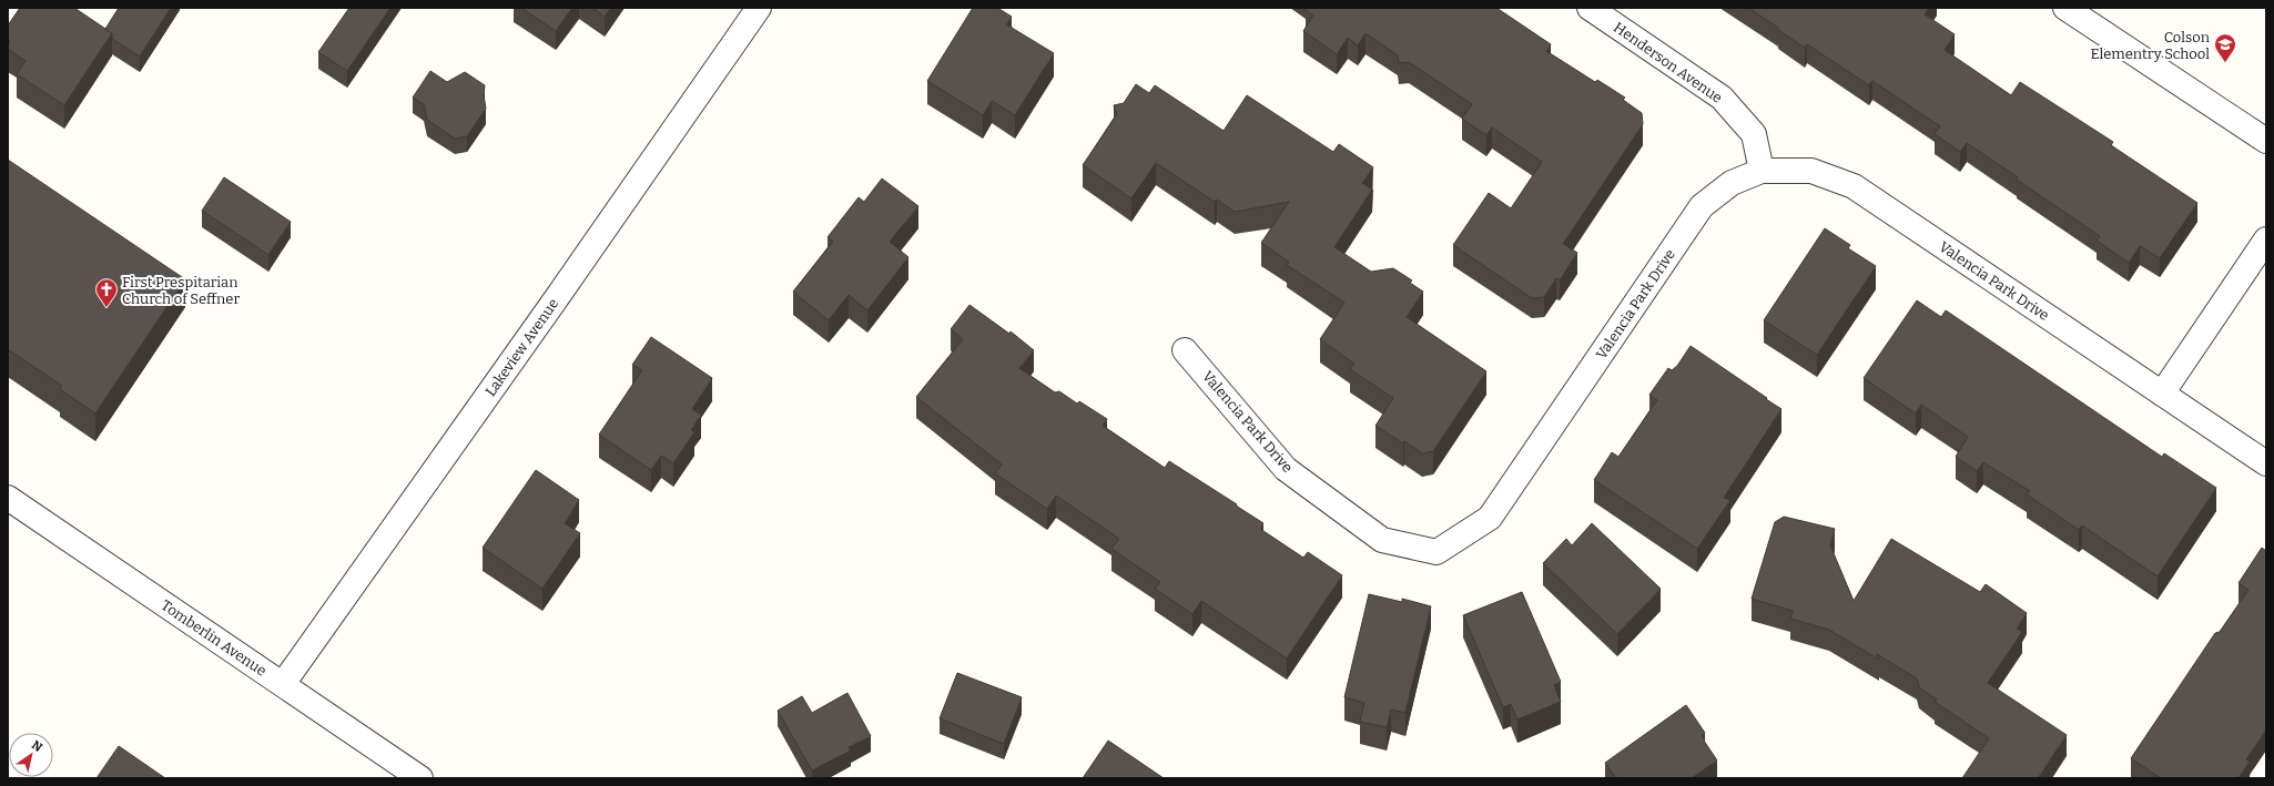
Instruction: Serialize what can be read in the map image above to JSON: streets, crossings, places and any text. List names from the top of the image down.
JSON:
{
  "streets": {
    "street": [
      "Henderson Avenue",
      "Valencia Park Drive",
      "Lakeview Avenue",
      "Tomberlin Avenue"
    ]
  },
  "crossings": [
    ["Henderson Avenue", "Valencia Park Drive"],
    ["Lakeview Avenue", "Tomberlin Avenue"]
  ],
  "places": {
    "school or university": ["Colson Elementry School"],
    "church": ["First Prespitarian Church of Seffner"]
  },
  "north": "top right"
}
